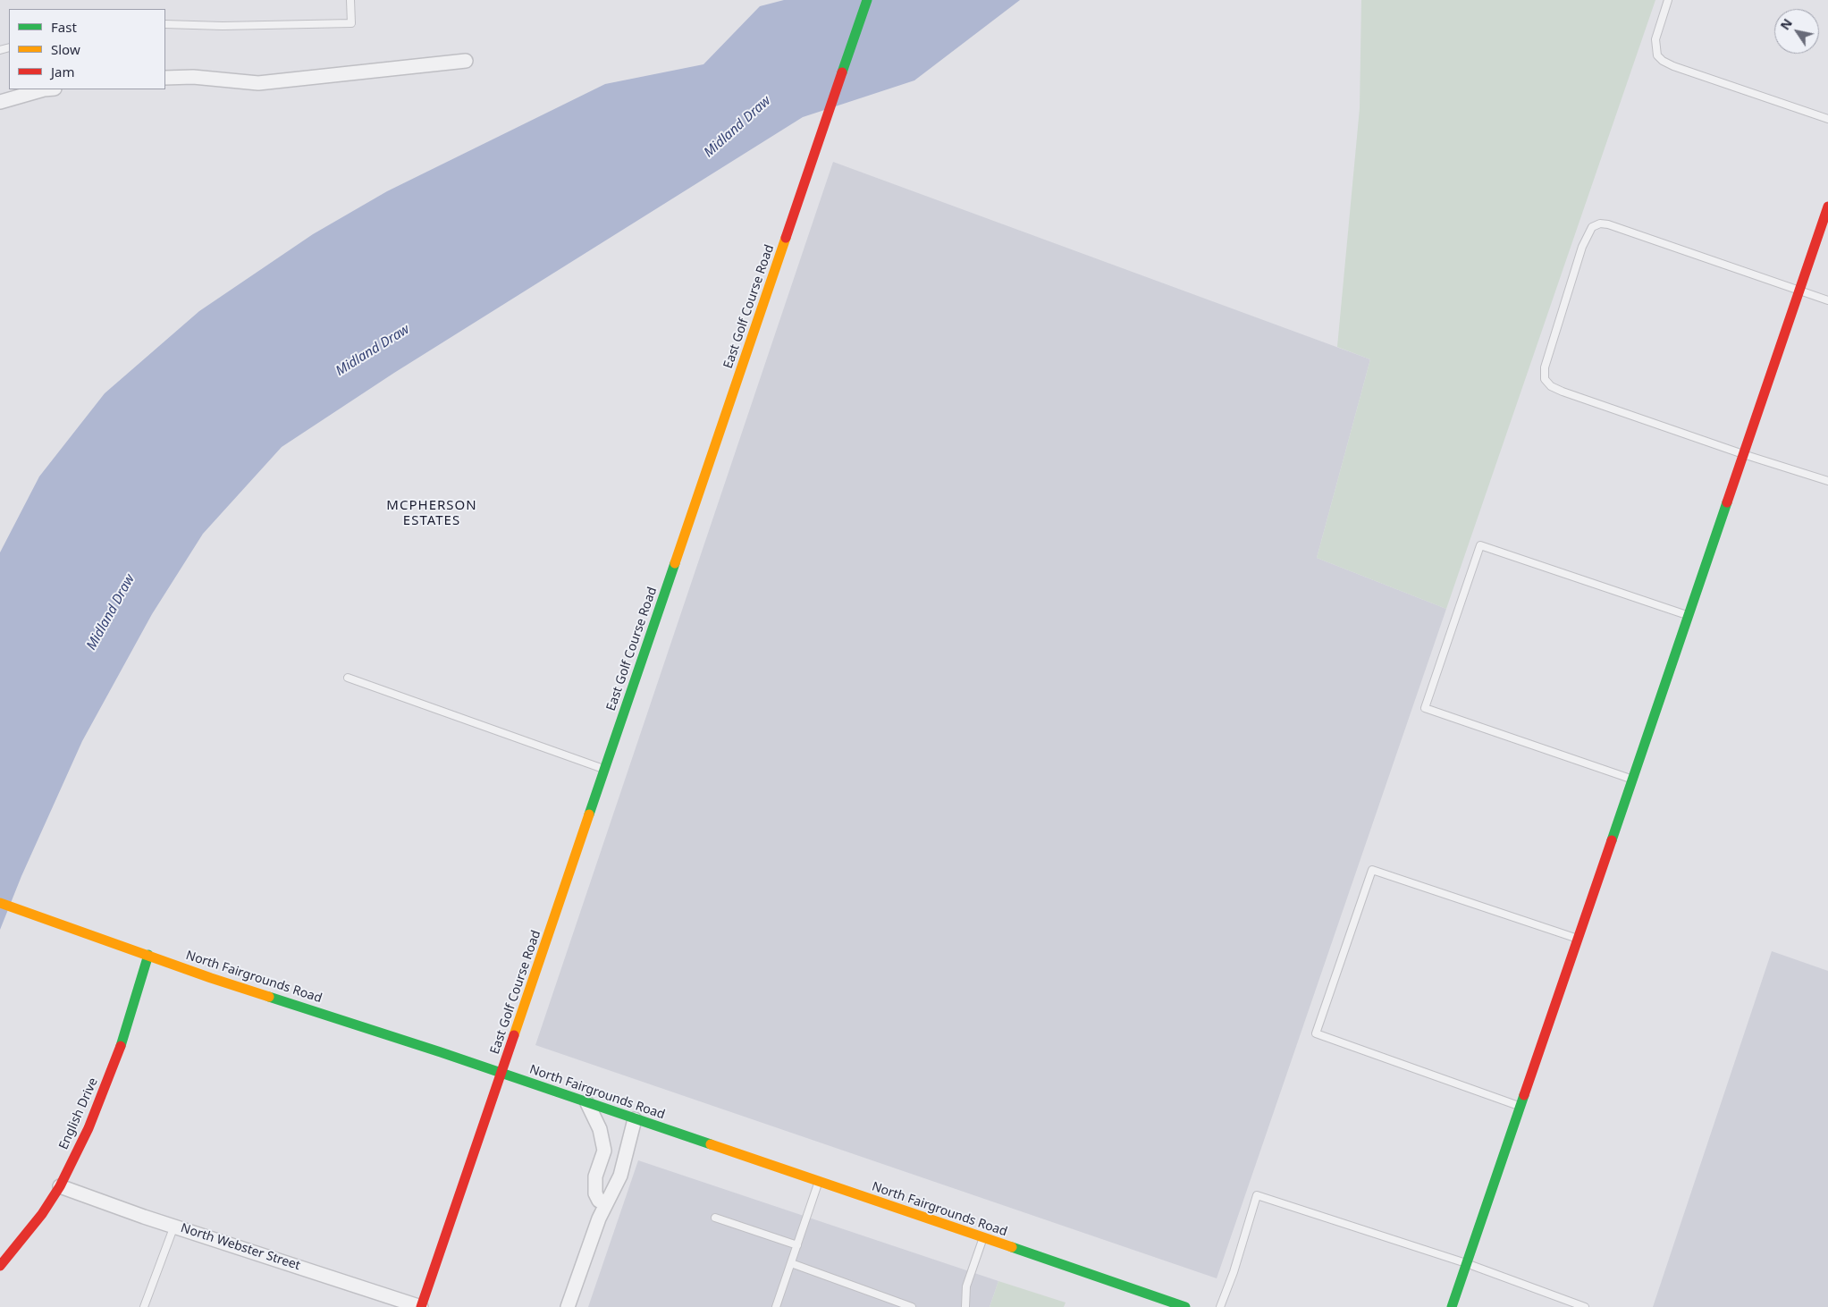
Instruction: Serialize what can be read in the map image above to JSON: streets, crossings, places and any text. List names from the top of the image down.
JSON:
{
  "streets": {
    "street": [
      "East Golf Course Road",
      "North Fairgrounds Road",
      "English Drive",
      "North Webster Street"
    ]
  },
  "crossings": [
    ["East Golf Course Road", "North Fairgrounds Road"],
    ["East Golf Course Road", "North Webster Street"],
    ["North Fairgrounds Road", "English Drive"],
    ["English Drive", "North Webster Street"]
  ],
  "districts": ["MCPHERSON ESTATES"],
  "water": ["Midland Draw"],
  "legend": ["Fast", "Slow", "Jam"],
  "north": "top left"
}
